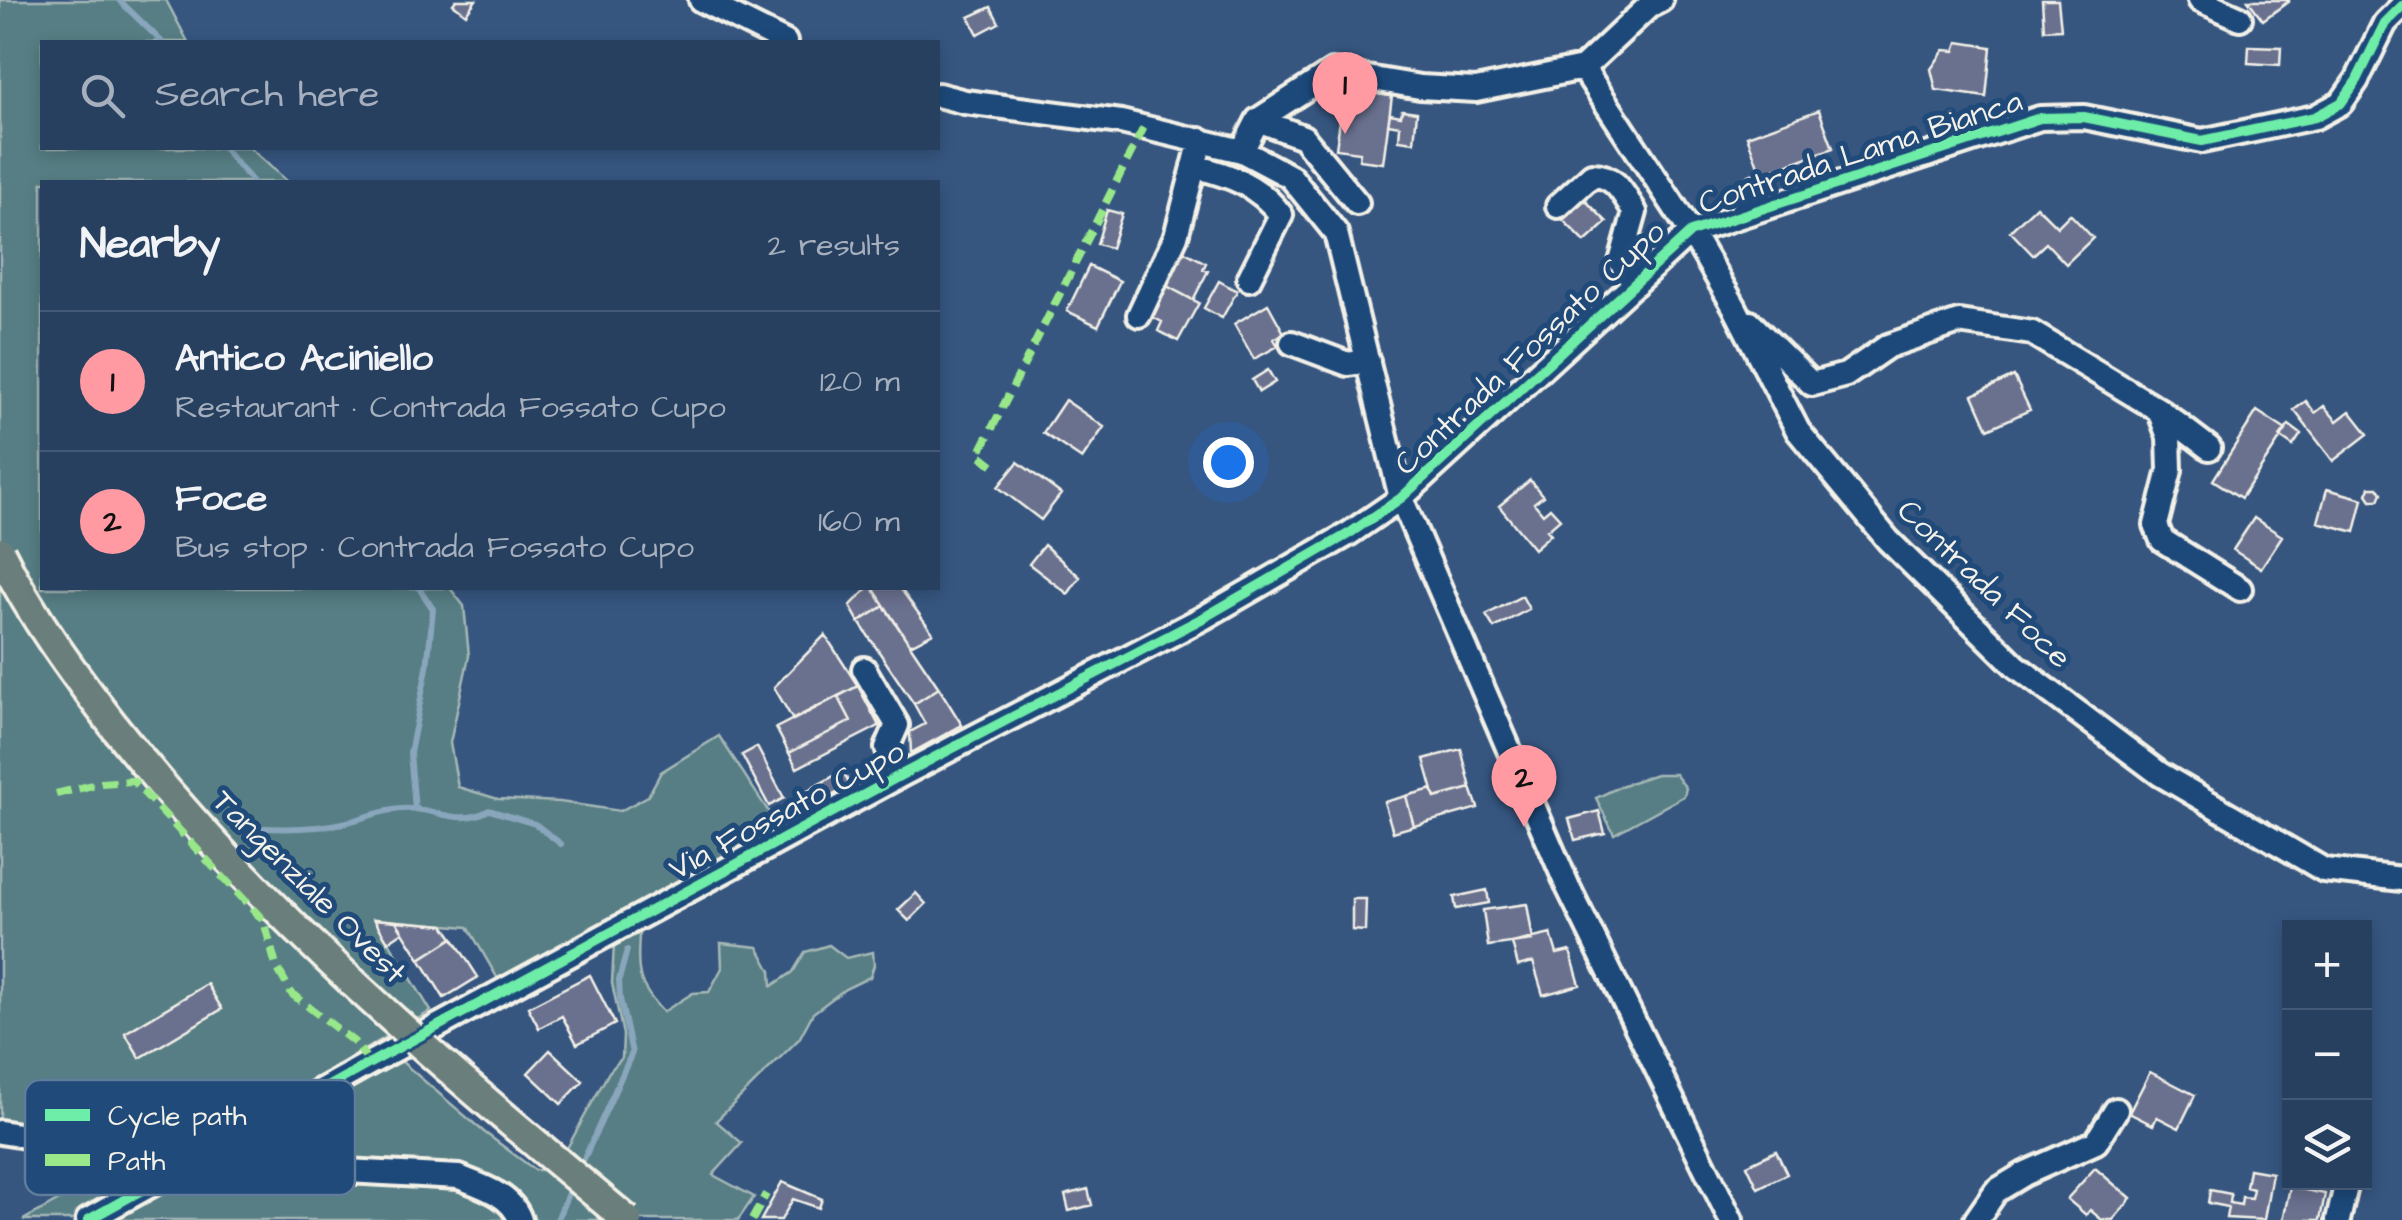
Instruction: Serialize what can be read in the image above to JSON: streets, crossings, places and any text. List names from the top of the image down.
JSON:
{
  "streets": {
    "main road": ["Tangenziale Ovest"],
    "street": [
      "Contrada Lama Bianca",
      "Contrada Fossato Cupo",
      "Contrada Foce",
      "Via Fossato Cupo"
    ]
  },
  "crossings": [
    ["Contrada Lama Bianca", "Contrada Fossato Cupo"],
    ["Contrada Lama Bianca", "Contrada Foce"],
    ["Contrada Fossato Cupo", "Contrada Foce"],
    ["Contrada Fossato Cupo", "Via Fossato Cupo"]
  ],
  "legend": ["Cycle path", "Path"],
  "page": {
    "search": "Search here",
    "pins": ["1", "2"],
    "heading": ["Nearby", "2 results"],
    "list": [
      {
        "mark": "1",
        "name": "Antico Aciniello",
        "note": "Restaurant · Contrada Fossato Cupo",
        "value": "120 m"
      },
      {
        "mark": "2",
        "name": "Foce",
        "note": "Bus stop · Contrada Fossato Cupo",
        "value": "160 m"
      }
    ],
    "map_buttons": ["+", "−"]
  }
}
